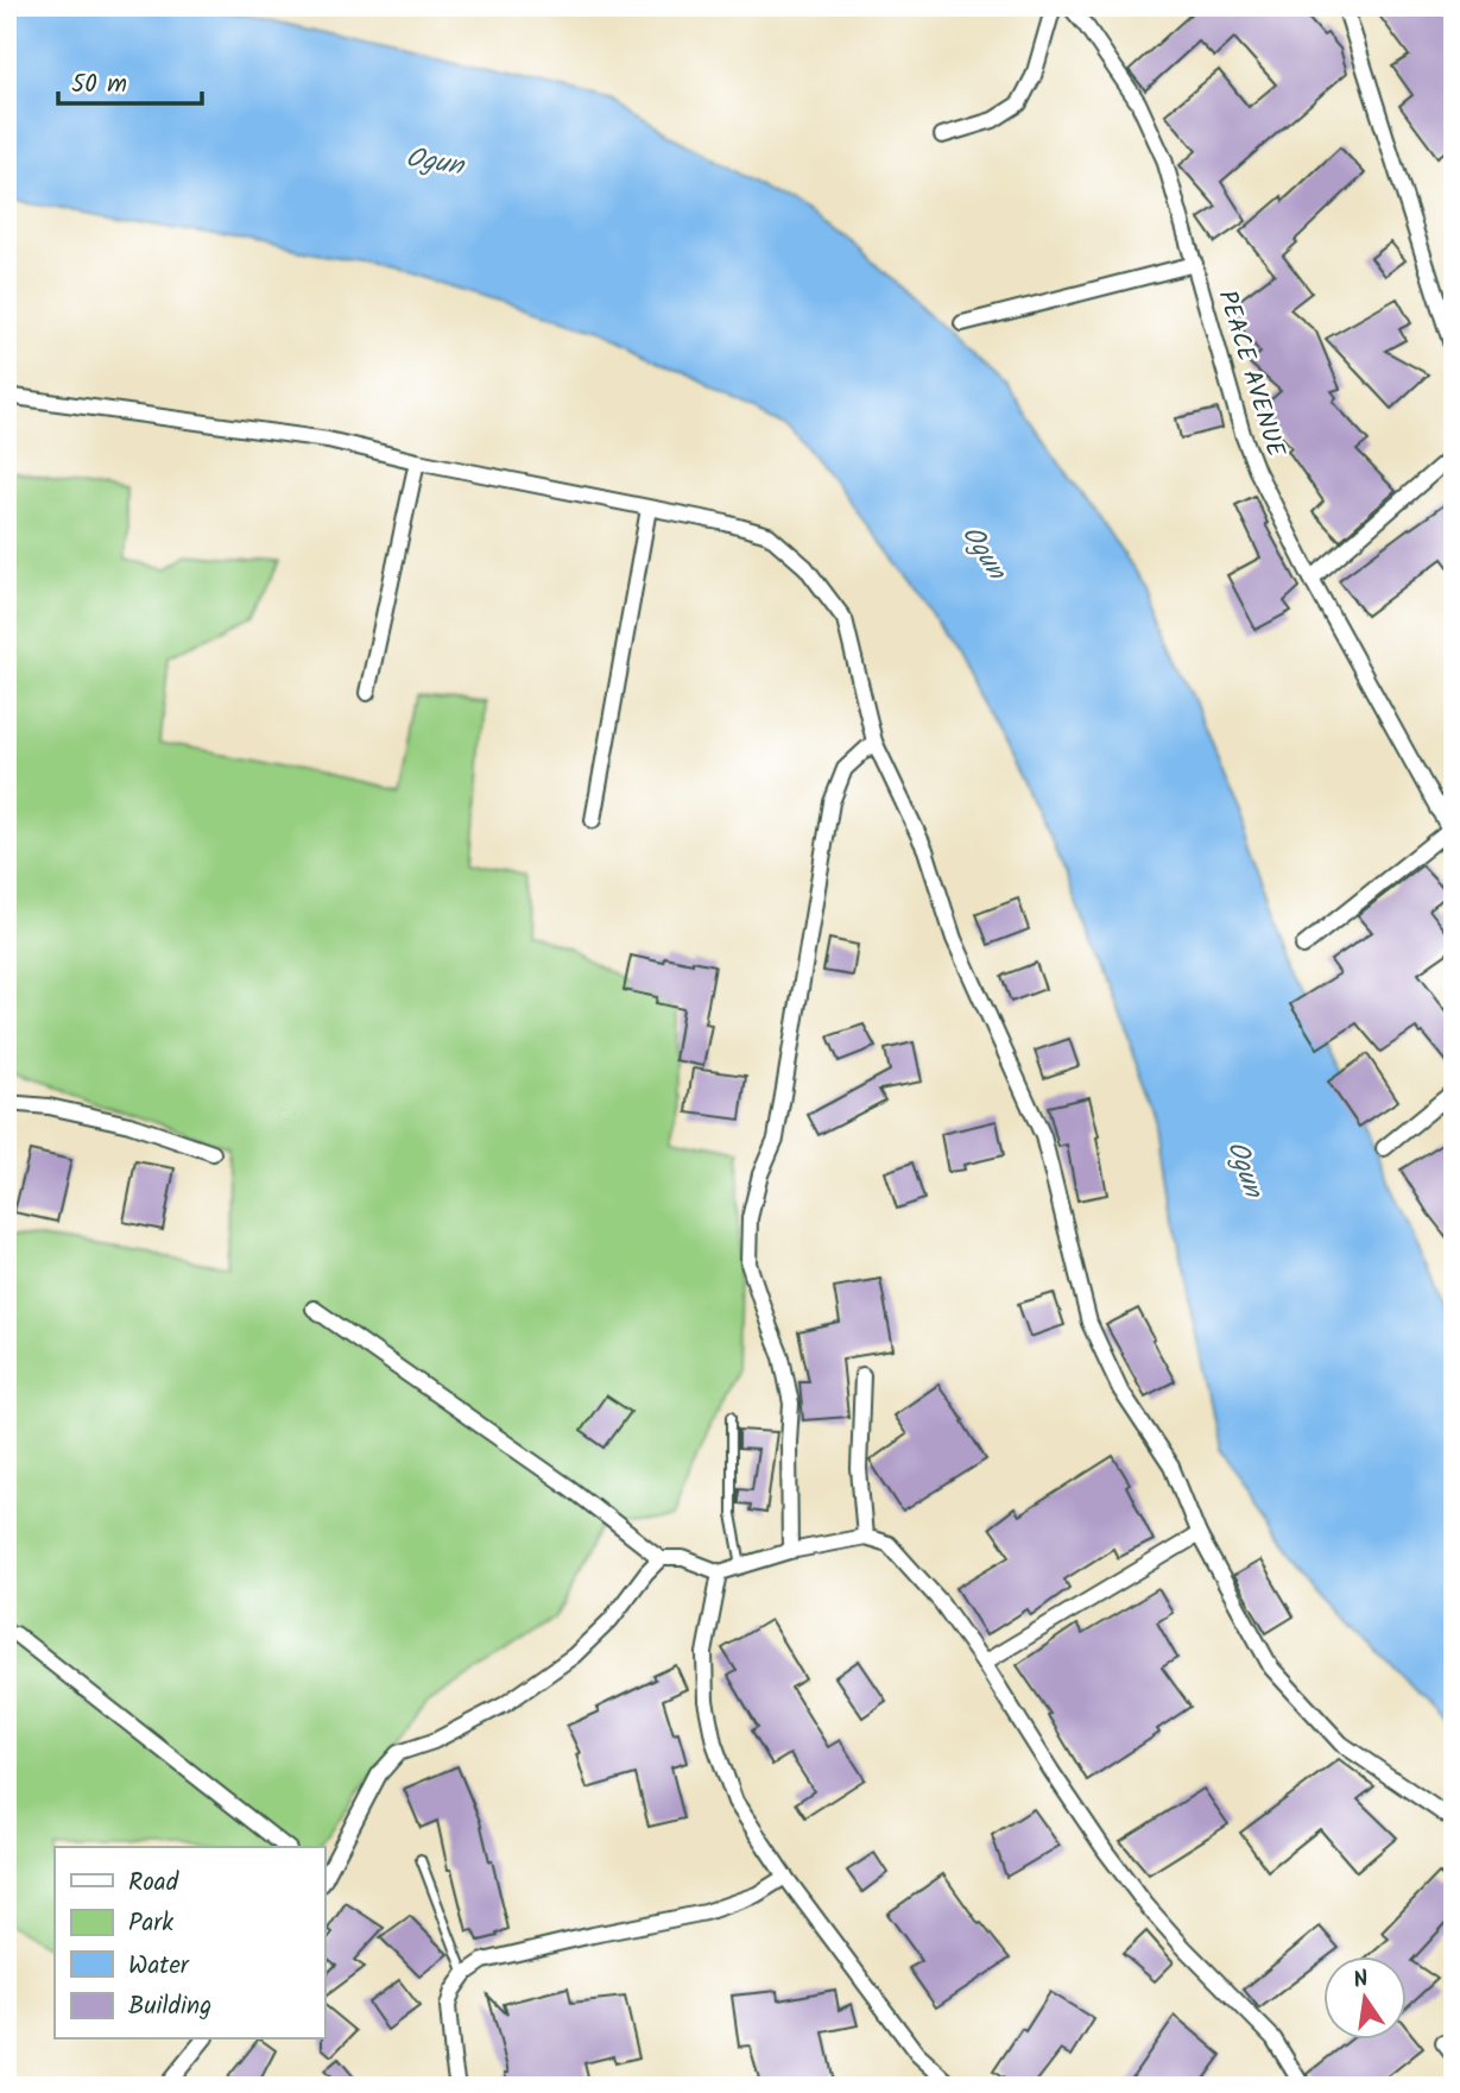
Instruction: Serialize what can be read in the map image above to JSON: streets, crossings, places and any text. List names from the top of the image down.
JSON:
{
  "streets": {
    "street": ["PEACE AVENUE"]
  },
  "water": ["Ogun"],
  "legend": [
    "Road",
    "Park",
    "Water",
    "Building"
  ],
  "scale_bar": "50 m",
  "north": "top"
}
